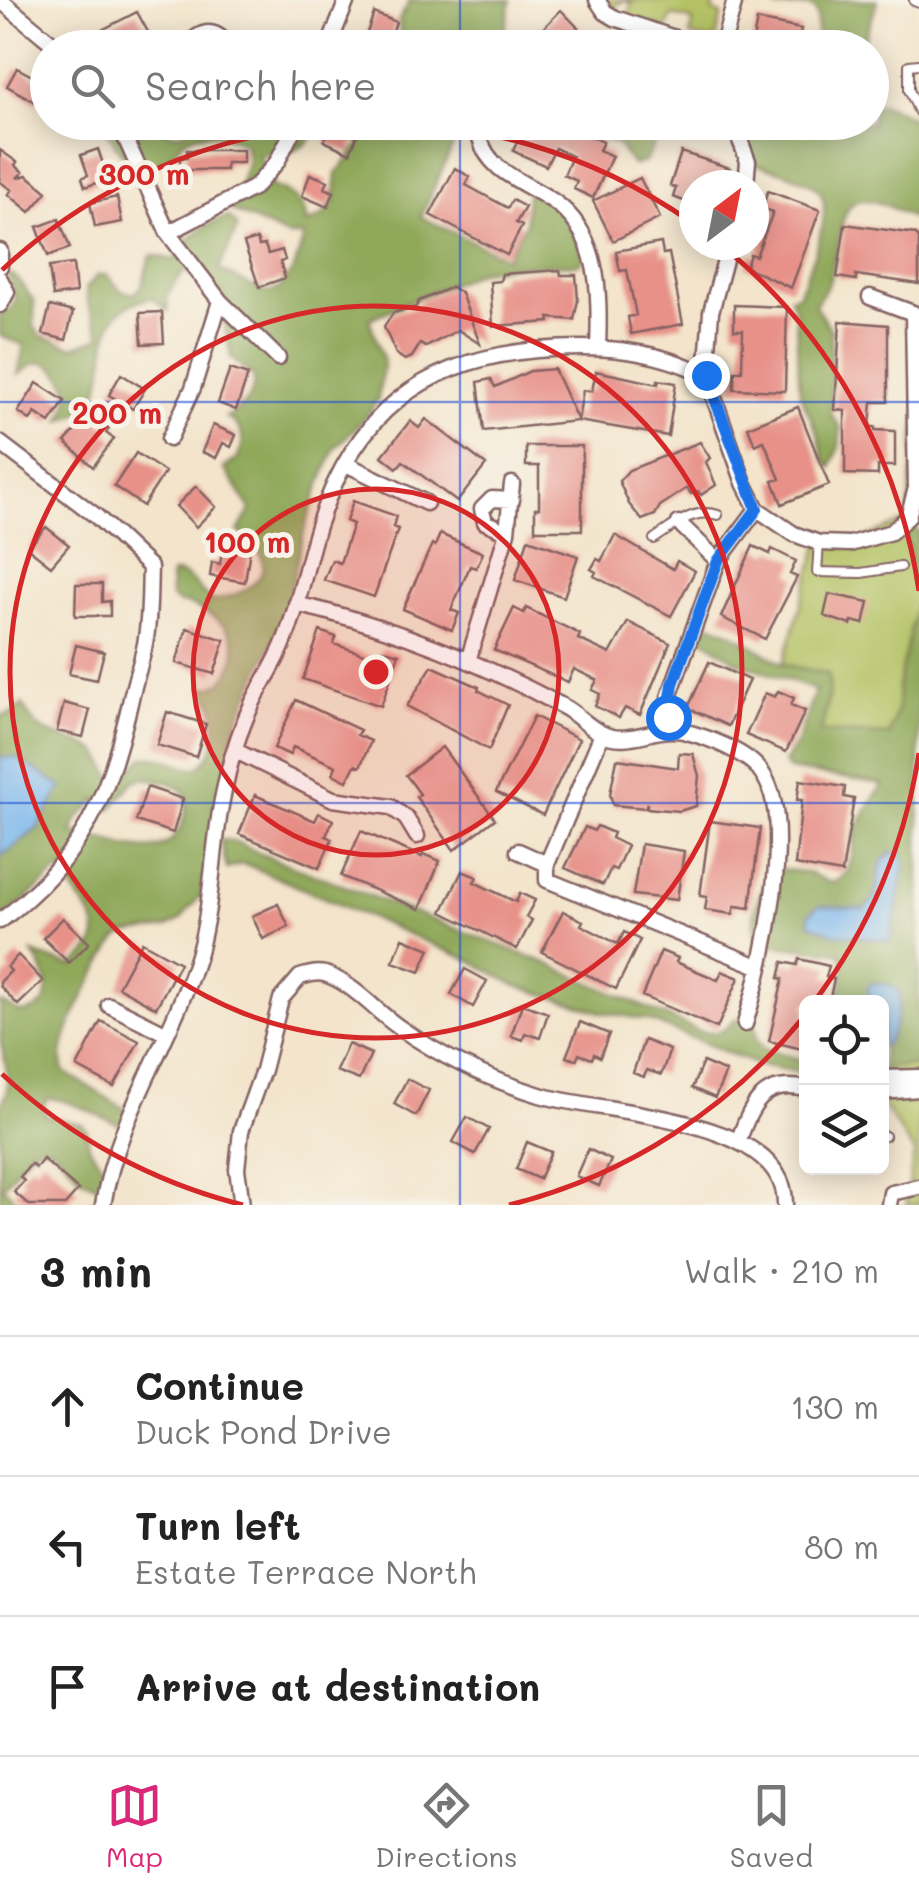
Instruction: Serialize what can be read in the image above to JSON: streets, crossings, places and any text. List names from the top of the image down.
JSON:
{
  "north": "top right",
  "page": {
    "search": "Search here",
    "heading": ["3 min", "Walk · 210 m"],
    "list": [
      ["Continue", "Duck Pond Drive", "130 m"],
      ["Turn left", "Estate Terrace North", "80 m"],
      "Arrive at destination"
    ],
    "nav": ["Map", "Directions", "Saved"]
  },
  "rings": ["300 m", "200 m", "100 m"]
}
